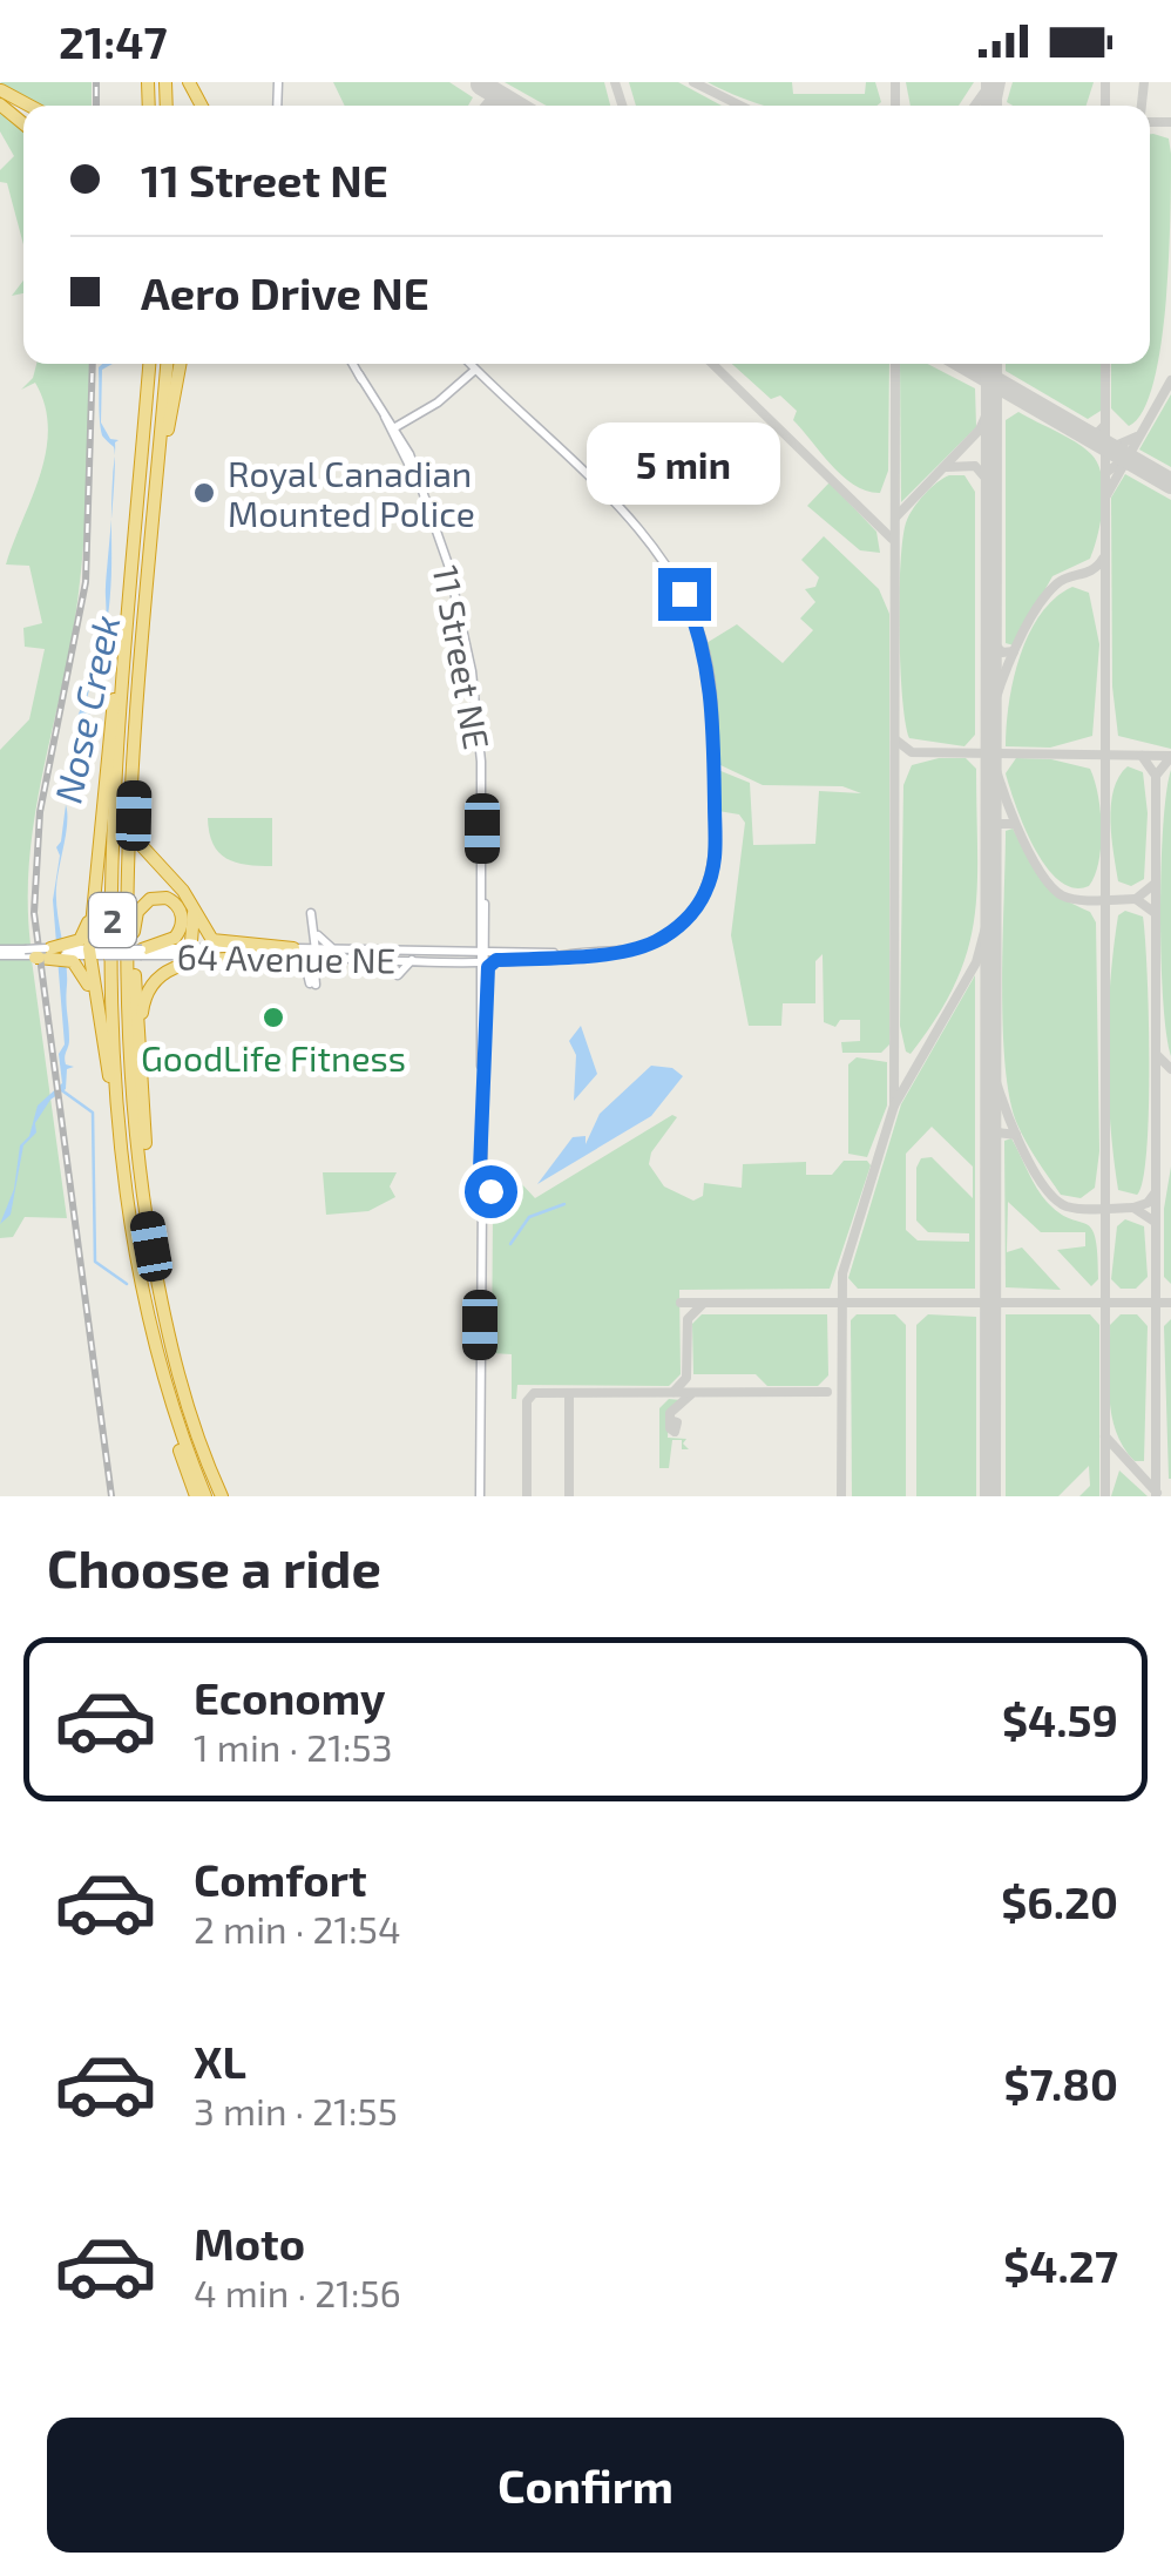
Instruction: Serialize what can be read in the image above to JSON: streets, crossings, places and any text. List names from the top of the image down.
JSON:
{
  "streets": {
    "highway": ["2"],
    "street": ["11 Street NE", "64 Avenue NE"]
  },
  "crossings": [
    ["11 Street NE", "64 Avenue NE"]
  ],
  "water": ["Nose Creek"],
  "places": ["Royal Canadian Mounted Police", "GoodLife Fitness"],
  "page": {
    "status": "21:47",
    "banner": ["11 Street NE", "Aero Drive NE"],
    "bubble": "5 min",
    "heading": "Choose a ride",
    "list": [
      {
        "name": "Economy",
        "note": "1 min · 21:53",
        "value": "$4.59"
      },
      {
        "name": "Comfort",
        "note": "2 min · 21:54",
        "value": "$6.20"
      },
      {
        "name": "XL",
        "note": "3 min · 21:55",
        "value": "$7.80"
      },
      {
        "name": "Moto",
        "note": "4 min · 21:56",
        "value": "$4.27"
      }
    ],
    "buttons": "Confirm"
  }
}
